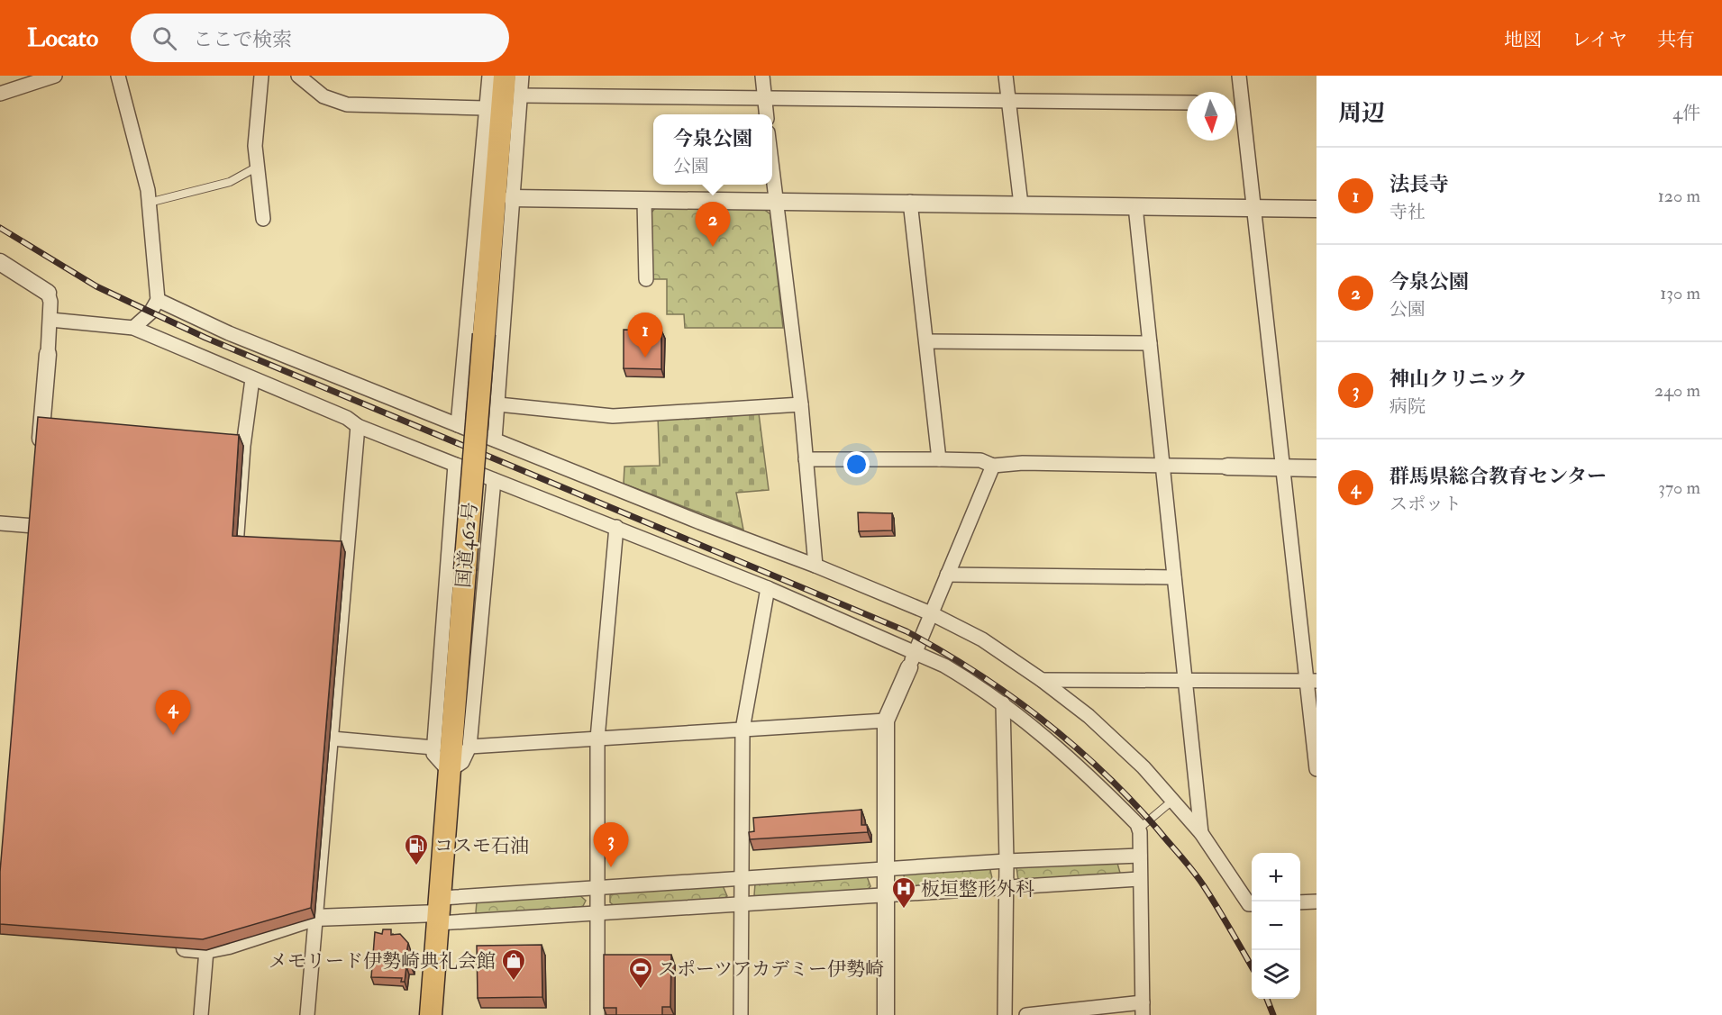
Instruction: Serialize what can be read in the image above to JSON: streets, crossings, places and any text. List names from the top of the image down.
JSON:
{
  "streets": {
    "highway": ["国道462号"]
  },
  "places": {
    "fuel station": ["コスモ石油"],
    "hospital": ["板垣整形外科"],
    "shop": ["メモリード伊勢崎典礼会館"],
    "sports": ["スポーツアカデミー伊勢崎"]
  },
  "north": "bottom",
  "page": {
    "header": "Locato",
    "search": "ここで検索",
    "nav": ["地図", "レイヤ", "共有"],
    "heading": ["周辺", "4件"],
    "popup": ["今泉公園", "公園"],
    "list": [
      {
        "mark": "1",
        "name": "法長寺",
        "note": "寺社",
        "value": "120 m"
      },
      {
        "mark": "2",
        "name": "今泉公園",
        "note": "公園",
        "value": "130 m"
      },
      {
        "mark": "3",
        "name": "神山クリニック",
        "note": "病院",
        "value": "240 m"
      },
      {
        "mark": "4",
        "name": "群馬県総合教育センター",
        "note": "スポット",
        "value": "370 m"
      }
    ],
    "pins": [
      "2",
      "1",
      "4",
      "3"
    ],
    "map_buttons": ["+", "−"]
  }
}
